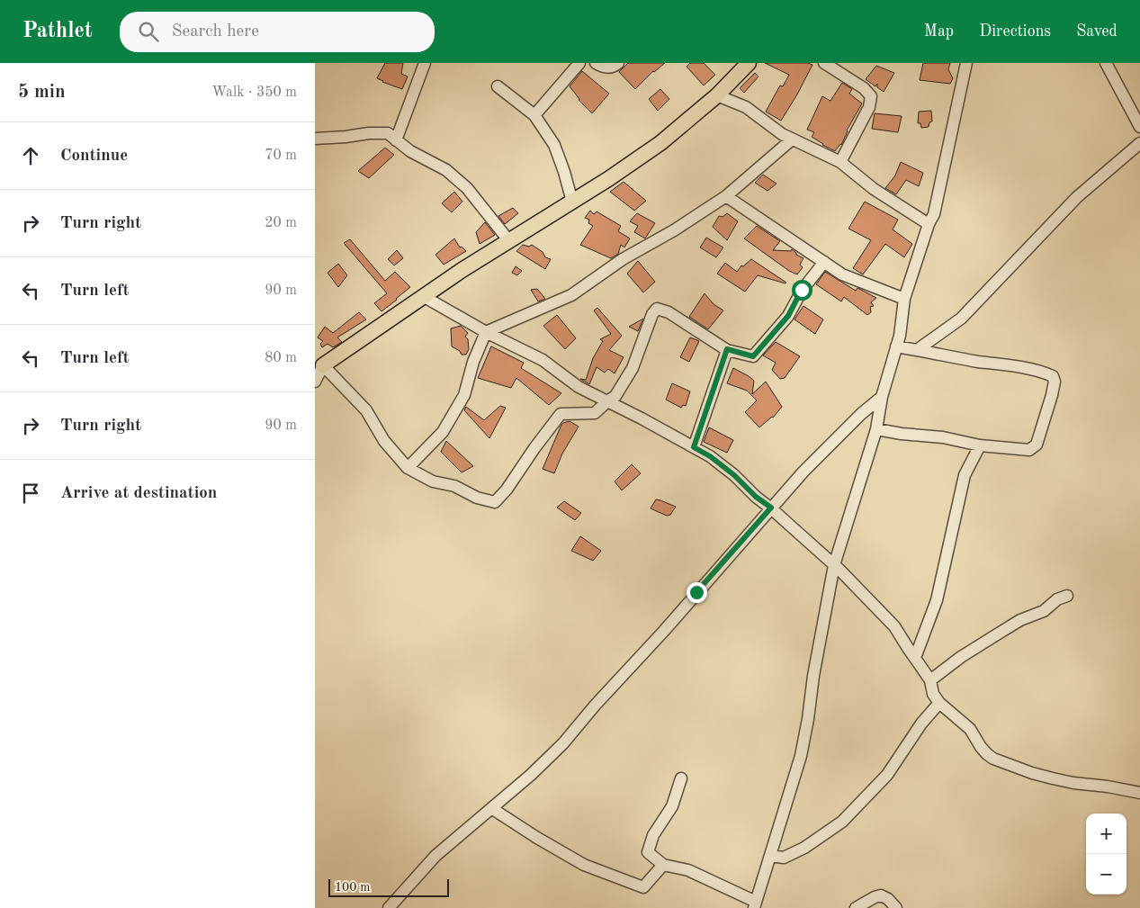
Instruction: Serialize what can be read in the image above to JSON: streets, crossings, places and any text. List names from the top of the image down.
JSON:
{
  "scale_bar": "100 m",
  "page": {
    "header": "Pathlet",
    "search": "Search here",
    "nav": ["Map", "Directions", "Saved"],
    "heading": ["5 min", "Walk · 350 m"],
    "list": [
      ["Continue", "70 m"],
      ["Turn right", "20 m"],
      ["Turn left", "90 m"],
      ["Turn left", "80 m"],
      ["Turn right", "90 m"],
      "Arrive at destination"
    ],
    "map_buttons": ["+", "−"],
    "scale": "100 m"
  }
}
